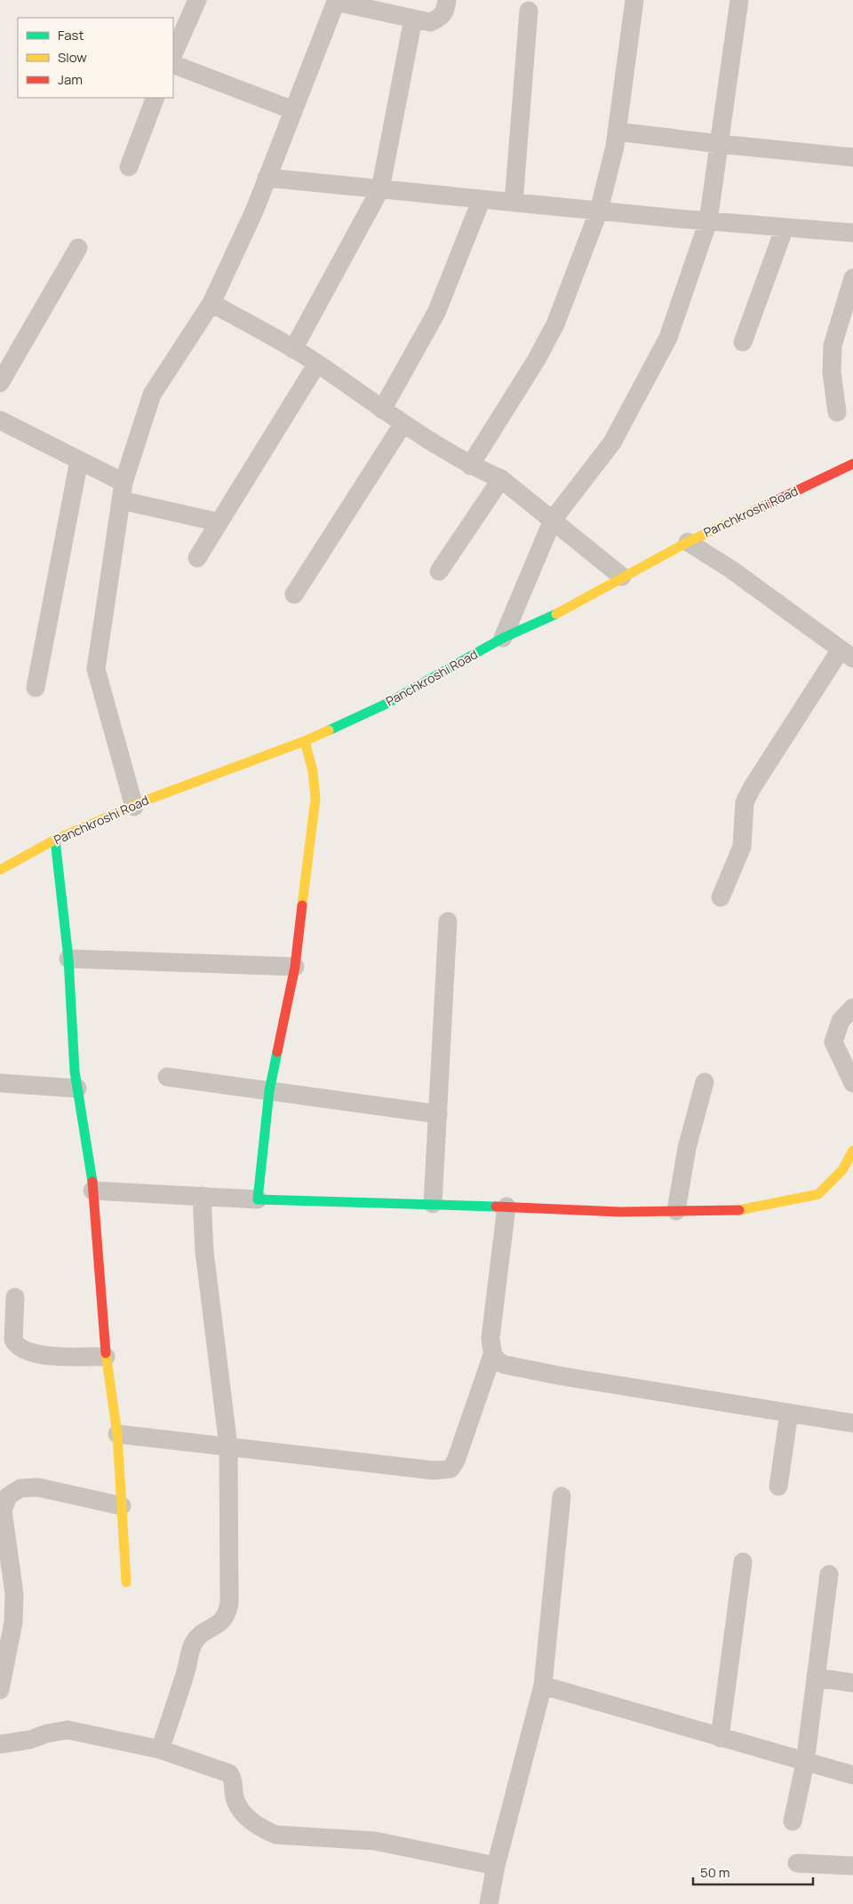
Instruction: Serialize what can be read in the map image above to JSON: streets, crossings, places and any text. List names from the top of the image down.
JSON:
{
  "streets": {
    "street": ["Panchkroshi Road"]
  },
  "legend": ["Fast", "Slow", "Jam"],
  "scale_bar": "50 m"
}
